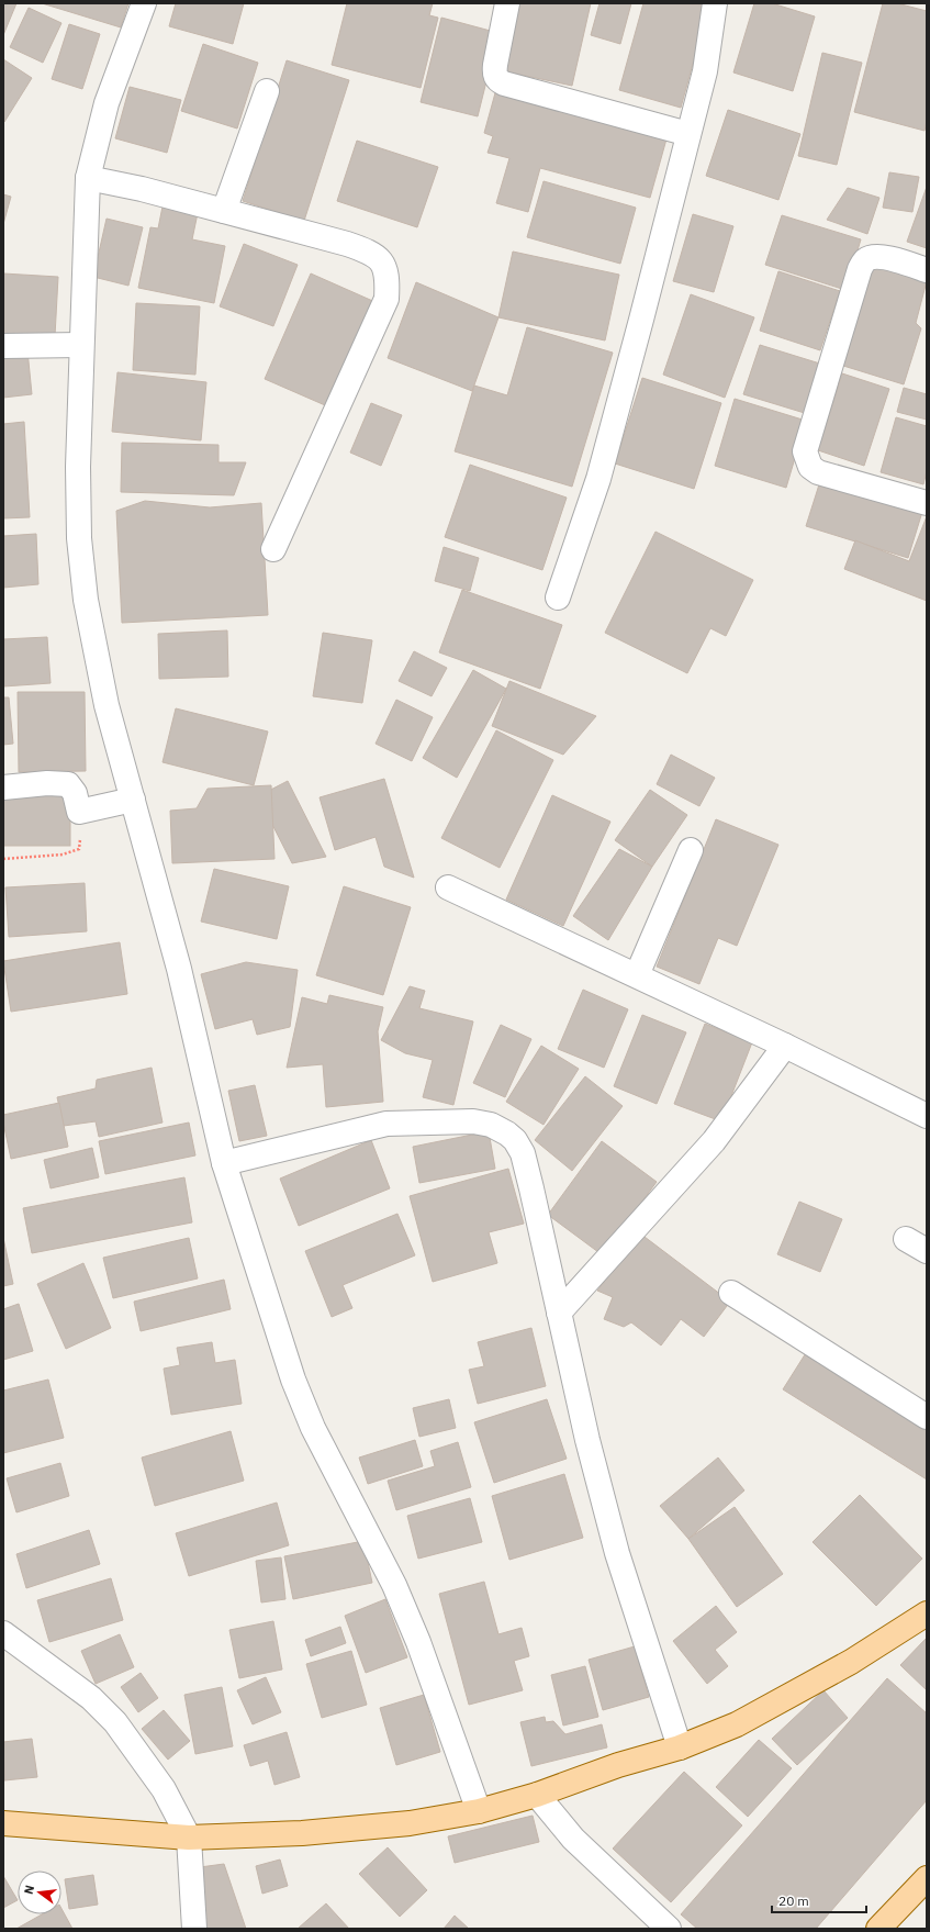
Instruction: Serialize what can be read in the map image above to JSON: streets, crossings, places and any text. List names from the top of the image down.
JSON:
{
  "scale_bar": "20 m",
  "north": "left"
}
